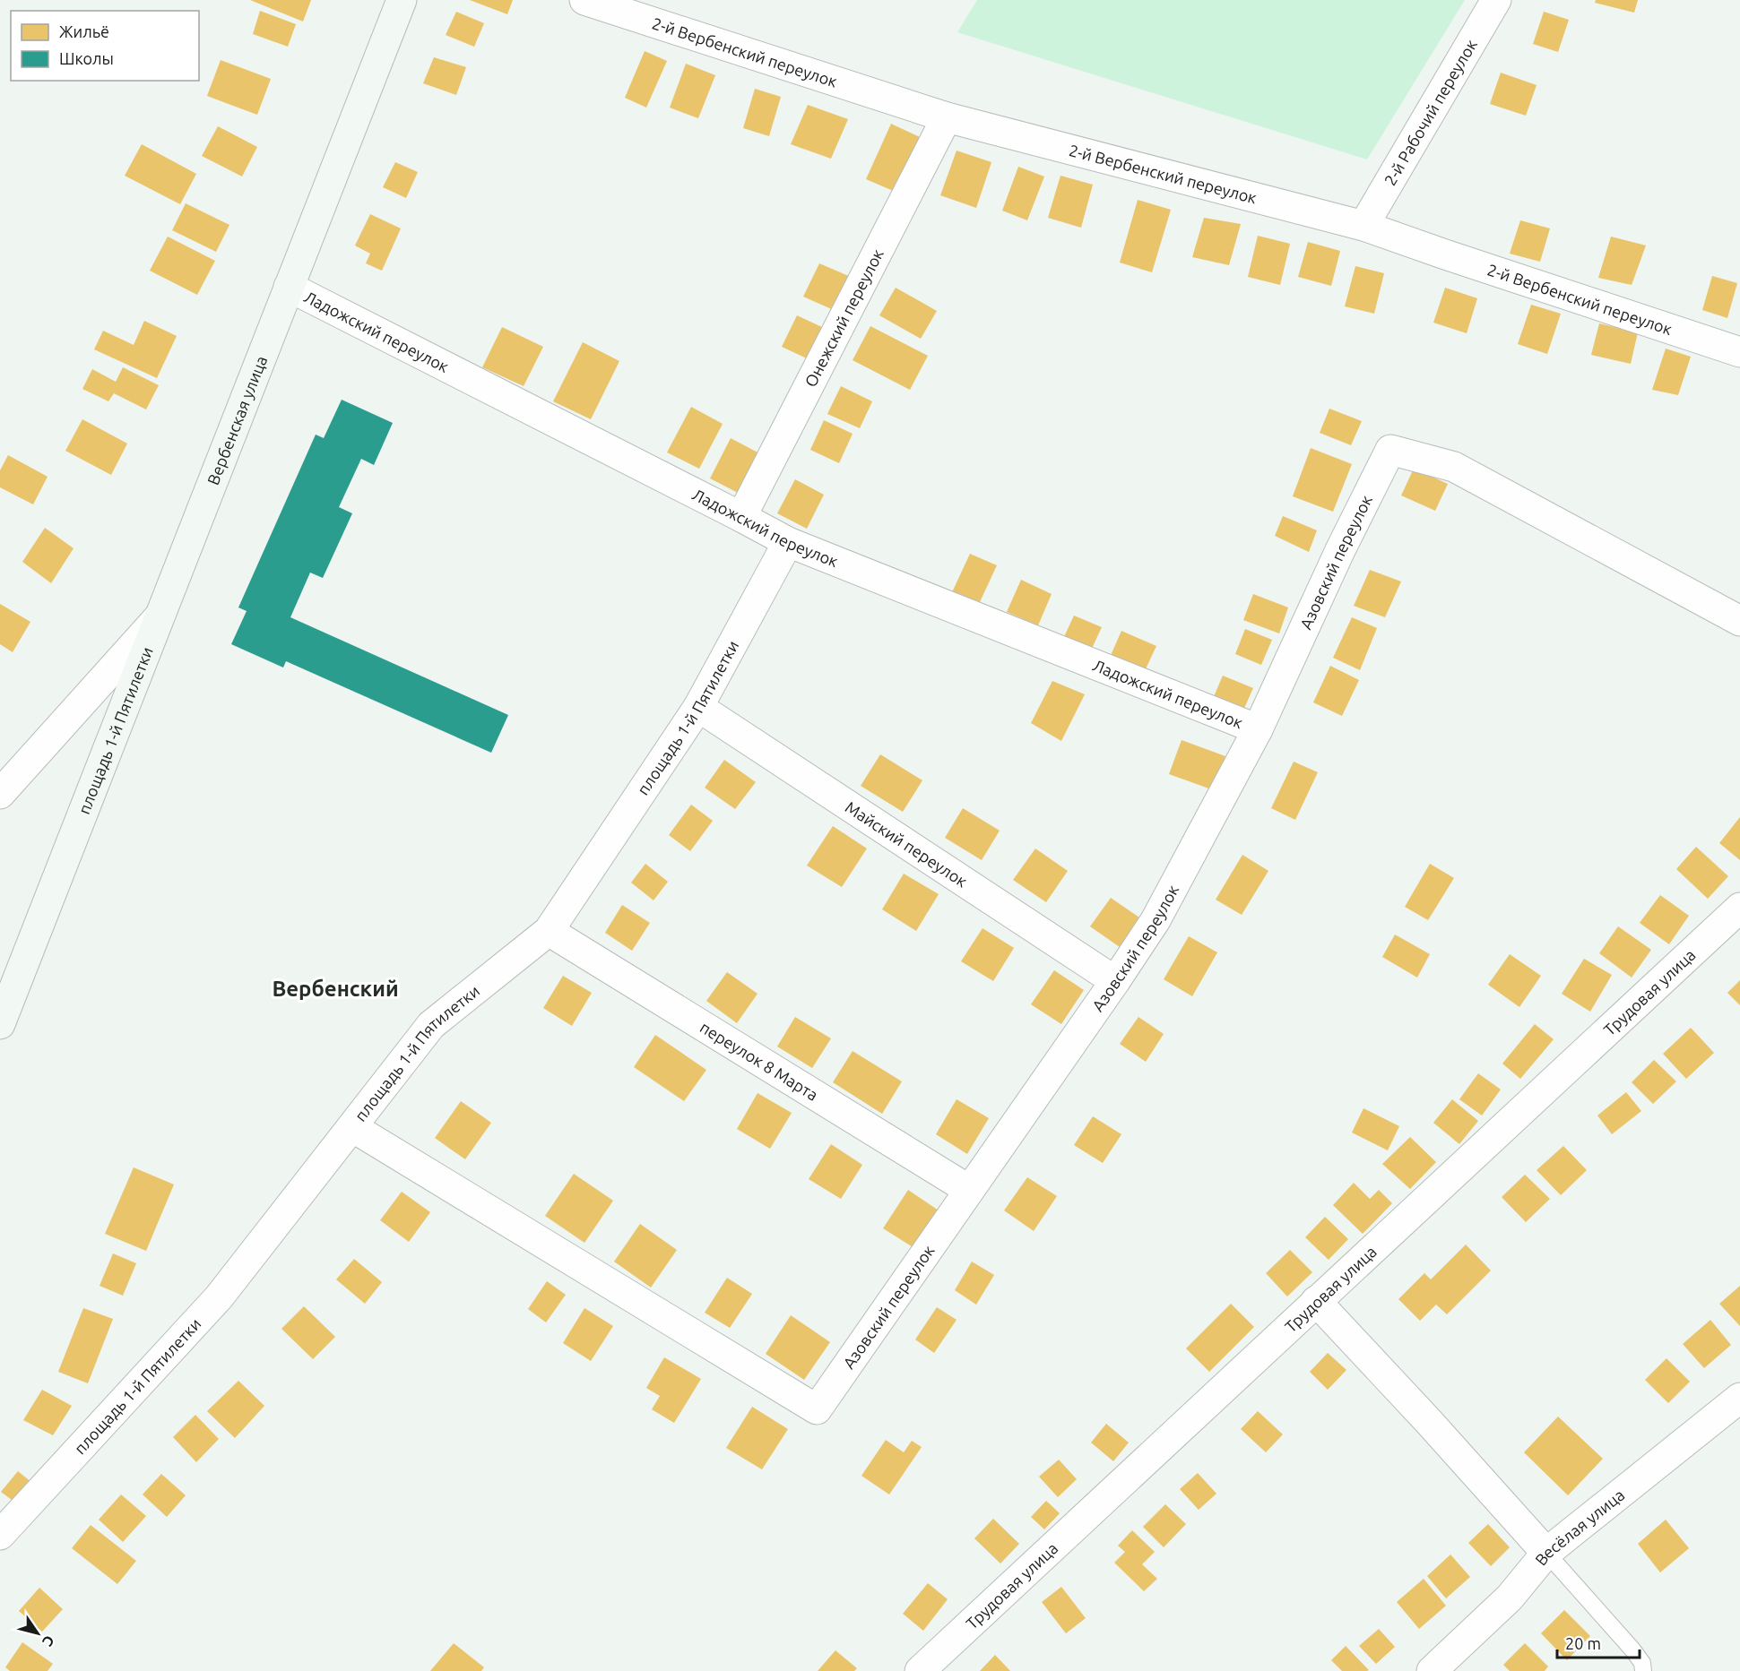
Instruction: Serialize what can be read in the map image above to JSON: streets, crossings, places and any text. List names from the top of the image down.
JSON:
{
  "streets": {
    "main road": ["Вербенская улица", "площадь 1-й Пятилетки"],
    "street": [
      "2-й Вербенский переулок",
      "2-й Рабочий переулок",
      "Онежский переулок",
      "Ладожский переулок",
      "Азовский переулок",
      "Майский переулок",
      "Трудовая улица",
      "переулок 8 Марта",
      "Весёлая улица"
    ]
  },
  "crossings": [
    ["2-й Вербенский переулок", "2-й Рабочий переулок"],
    ["2-й Вербенский переулок", "Онежский переулок"],
    ["Онежский переулок", "Ладожский переулок"],
    ["Ладожский переулок", "Вербенская улица"],
    ["Ладожский переулок", "Азовский переулок"],
    ["Ладожский переулок", "площадь 1-й Пятилетки"],
    ["Вербенская улица", "площадь 1-й Пятилетки"],
    ["Азовский переулок", "площадь 1-й Пятилетки"],
    ["Азовский переулок", "Майский переулок"],
    ["Азовский переулок", "переулок 8 Марта"],
    ["площадь 1-й Пятилетки", "Майский переулок"],
    ["площадь 1-й Пятилетки", "переулок 8 Марта"]
  ],
  "districts": ["Вербенский"],
  "legend": ["Жильё", "Школы"],
  "scale_bar": "20 m",
  "north": "bottom right"
}
